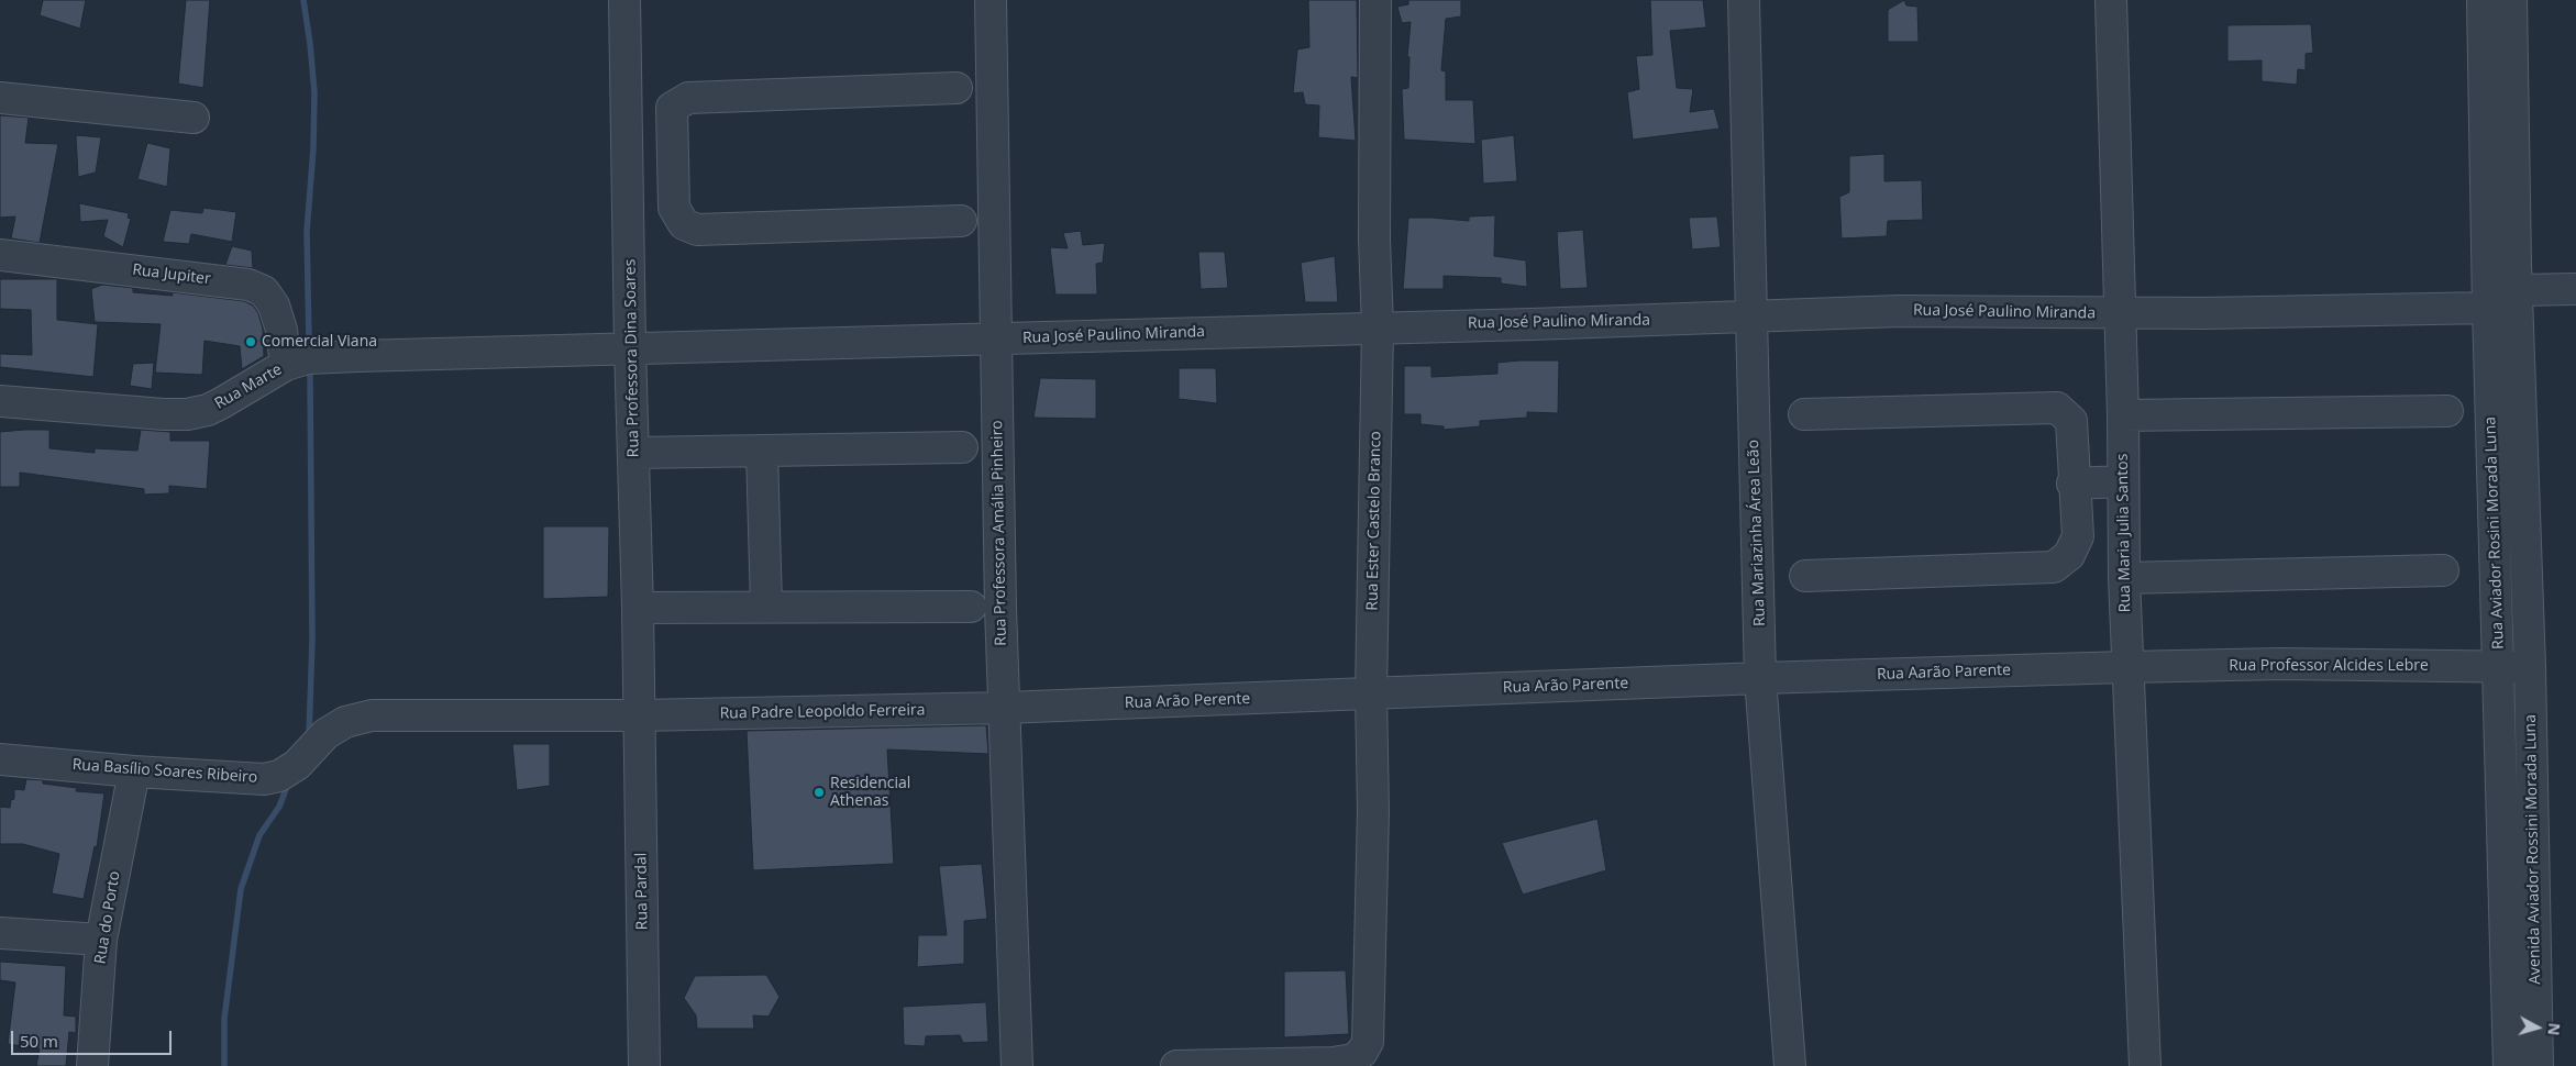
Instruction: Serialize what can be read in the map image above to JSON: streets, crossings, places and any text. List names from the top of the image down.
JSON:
{
  "streets": {
    "street": [
      "Rua Jupiter",
      "Rua José Paulino Miranda",
      "Rua Professora Dina Soares",
      "Rua Marte",
      "Rua Ester Castelo Branco",
      "Rua Professora Amália Pinheiro",
      "Rua Mariazinha Área Leão",
      "Rua Maria Julia Santos",
      "Rua Aviador Rosini Morada Luna",
      "Rua Professor Alcides Lebre",
      "Rua Aarão Parente",
      "Rua Arão Parente",
      "Rua Arão Perente",
      "Rua Padre Leopoldo Ferreira",
      "Rua Basílio Soares Ribeiro",
      "Avenida Aviador Rossini Morada Luna",
      "Rua Pardal",
      "Rua do Porto"
    ]
  },
  "crossings": [
    ["Rua Jupiter", "Rua Marte"],
    ["Rua José Paulino Miranda", "Rua Professora Dina Soares"],
    ["Rua José Paulino Miranda", "Rua Marte"],
    ["Rua José Paulino Miranda", "Rua Ester Castelo Branco"],
    ["Rua José Paulino Miranda", "Rua Professora Amália Pinheiro"],
    ["Rua José Paulino Miranda", "Rua Mariazinha Área Leão"],
    ["Rua José Paulino Miranda", "Rua Maria Julia Santos"],
    ["Rua José Paulino Miranda", "Rua Aviador Rosini Morada Luna"],
    ["Rua Professora Dina Soares", "Rua Marte"],
    ["Rua Professora Dina Soares", "Rua Padre Leopoldo Ferreira"],
    ["Rua Professora Dina Soares", "Rua Basílio Soares Ribeiro"],
    ["Rua Professora Dina Soares", "Rua Pardal"],
    ["Rua Ester Castelo Branco", "Rua Arão Parente"],
    ["Rua Ester Castelo Branco", "Rua Arão Perente"],
    ["Rua Professora Amália Pinheiro", "Rua Arão Perente"],
    ["Rua Professora Amália Pinheiro", "Rua Padre Leopoldo Ferreira"],
    ["Rua Mariazinha Área Leão", "Rua Aarão Parente"],
    ["Rua Mariazinha Área Leão", "Rua Arão Parente"],
    ["Rua Maria Julia Santos", "Rua Professor Alcides Lebre"],
    ["Rua Maria Julia Santos", "Rua Aarão Parente"],
    ["Rua Aviador Rosini Morada Luna", "Rua Professor Alcides Lebre"],
    ["Rua Aviador Rosini Morada Luna", "Avenida Aviador Rossini Morada Luna"],
    ["Rua Professor Alcides Lebre", "Rua Aarão Parente"],
    ["Rua Professor Alcides Lebre", "Avenida Aviador Rossini Morada Luna"],
    ["Rua Aarão Parente", "Rua Arão Parente"],
    ["Rua Arão Parente", "Rua Arão Perente"],
    ["Rua Arão Perente", "Rua Padre Leopoldo Ferreira"],
    ["Rua Padre Leopoldo Ferreira", "Rua Basílio Soares Ribeiro"],
    ["Rua Padre Leopoldo Ferreira", "Rua Pardal"],
    ["Rua Basílio Soares Ribeiro", "Rua Pardal"],
    ["Rua Basílio Soares Ribeiro", "Rua do Porto"]
  ],
  "places": ["Comercial Viana", "Residencial Athenas"],
  "scale_bar": "50 m",
  "north": "right"
}
